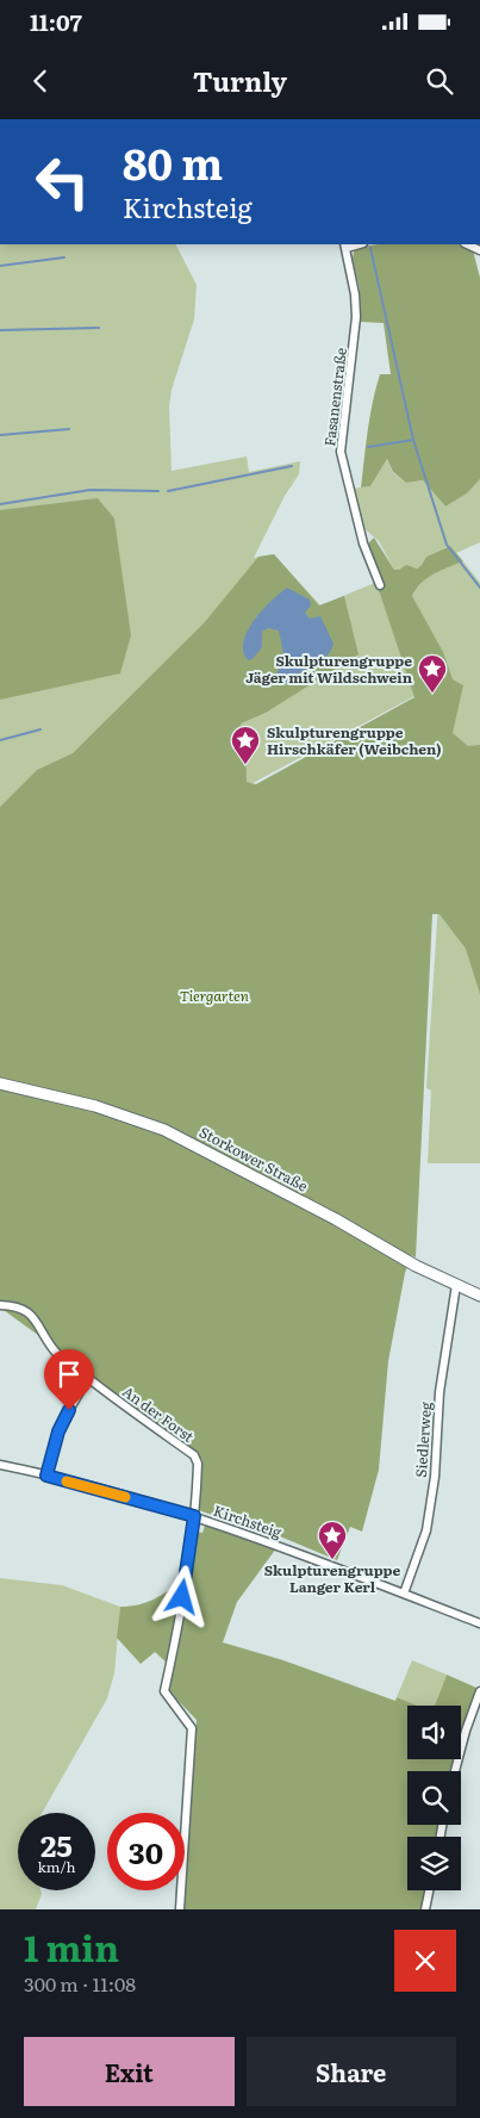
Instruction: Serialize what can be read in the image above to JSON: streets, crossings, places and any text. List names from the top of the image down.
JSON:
{
  "streets": {
    "main road": ["Storkower Straße"],
    "street": [
      "Fasanenstraße",
      "An der Forst",
      "Siedlerweg",
      "Kirchsteig"
    ]
  },
  "crossings": [
    ["Storkower Straße", "Siedlerweg"],
    ["An der Forst", "Kirchsteig"],
    ["Siedlerweg", "Kirchsteig"]
  ],
  "parks": ["Tiergarten"],
  "places": {
    "place": ["Skulpturengruppe Jäger mit Wildschwein", "Skulpturengruppe Hirschkäfer (Weibchen)", "Skulpturengruppe Langer Kerl"]
  },
  "page": {
    "status": "11:07",
    "header": "Turnly",
    "turn": ["80 m", "Kirchsteig"],
    "speed": "25 km/h",
    "limit": "30",
    "heading": ["1 min", "300 m · 11:08"],
    "buttons": ["Exit", "Share"]
  }
}
